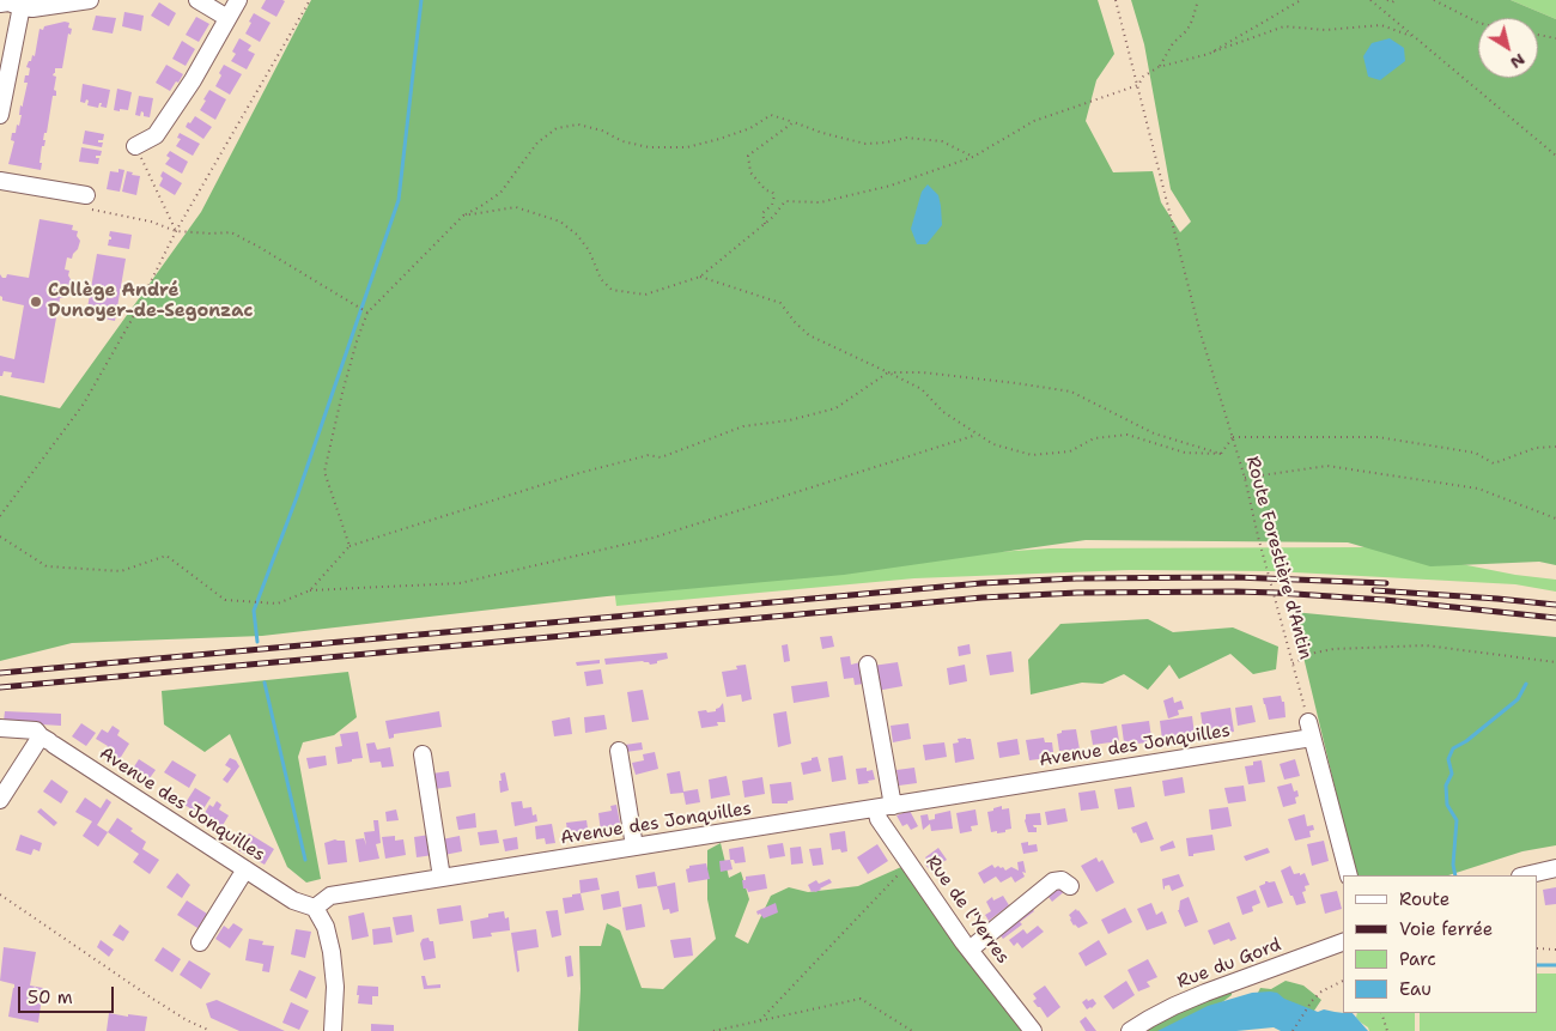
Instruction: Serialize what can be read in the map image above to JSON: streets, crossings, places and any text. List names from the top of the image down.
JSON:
{
  "streets": {
    "street": ["Avenue des Jonquilles", "Rue de l'Yerres", "Rue du Gord"],
    "path": ["Route Forestière d'Antin"]
  },
  "crossings": [
    ["Route Forestière d'Antin", "Avenue des Jonquilles"],
    ["Avenue des Jonquilles", "Rue de l'Yerres"]
  ],
  "places": ["Collège André Dunoyer-de-Segonzac"],
  "legend": [
    "Route",
    "Voie ferrée",
    "Parc",
    "Eau"
  ],
  "scale_bar": "50 m",
  "north": "bottom right"
}
